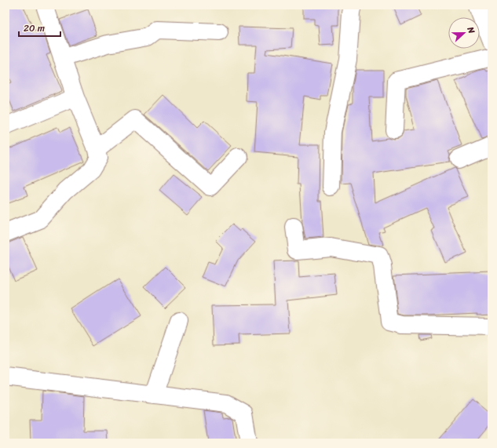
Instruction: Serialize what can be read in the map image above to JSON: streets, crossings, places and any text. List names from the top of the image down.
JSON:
{
  "scale_bar": "20 m",
  "north": "right"
}
